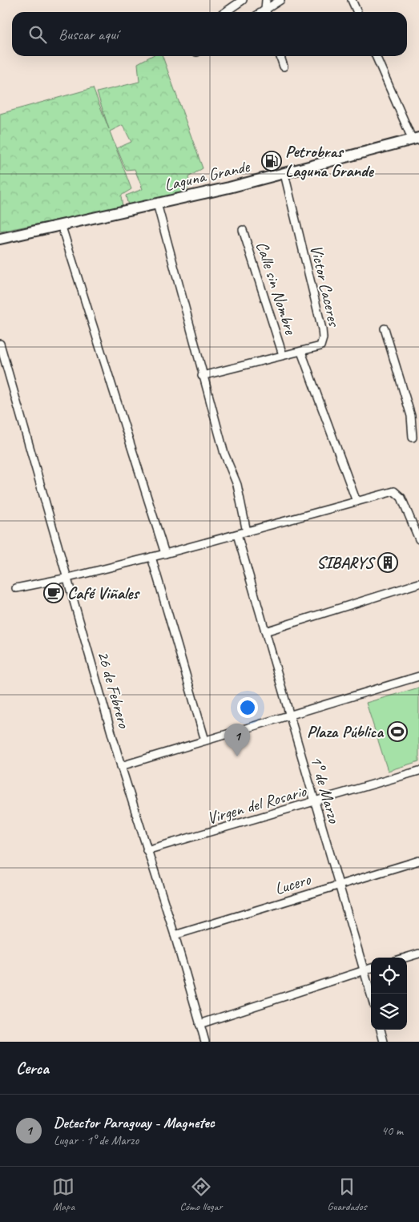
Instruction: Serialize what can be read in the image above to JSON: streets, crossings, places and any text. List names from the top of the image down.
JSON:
{
  "streets": {
    "main road": ["Laguna Grande"],
    "street": [
      "Victor Caceres",
      "Calle sin Nombre",
      "26 de Febrero",
      "1° de Marzo",
      "Virgen del Rosario",
      "Lucero"
    ]
  },
  "crossings": [
    ["Laguna Grande", "Victor Caceres"],
    ["26 de Febrero", "Virgen del Rosario"],
    ["26 de Febrero", "Lucero"],
    ["1° de Marzo", "Virgen del Rosario"],
    ["1° de Marzo", "Lucero"]
  ],
  "places": {
    "fuel station": ["Petrobras Laguna Grande"],
    "building": ["SIBARYS"],
    "cafe": ["Café Viñales"],
    "sports": ["Plaza Pública"]
  },
  "page": {
    "search": "Buscar aquí",
    "pins": "1",
    "heading": "Cerca",
    "list": [
      {
        "mark": "1",
        "name": "Detector Paraguay - Magnetec",
        "note": "Lugar · 1° de Marzo",
        "value": "40 m"
      }
    ],
    "nav": ["Mapa", "Cómo llegar", "Guardados"]
  }
}
